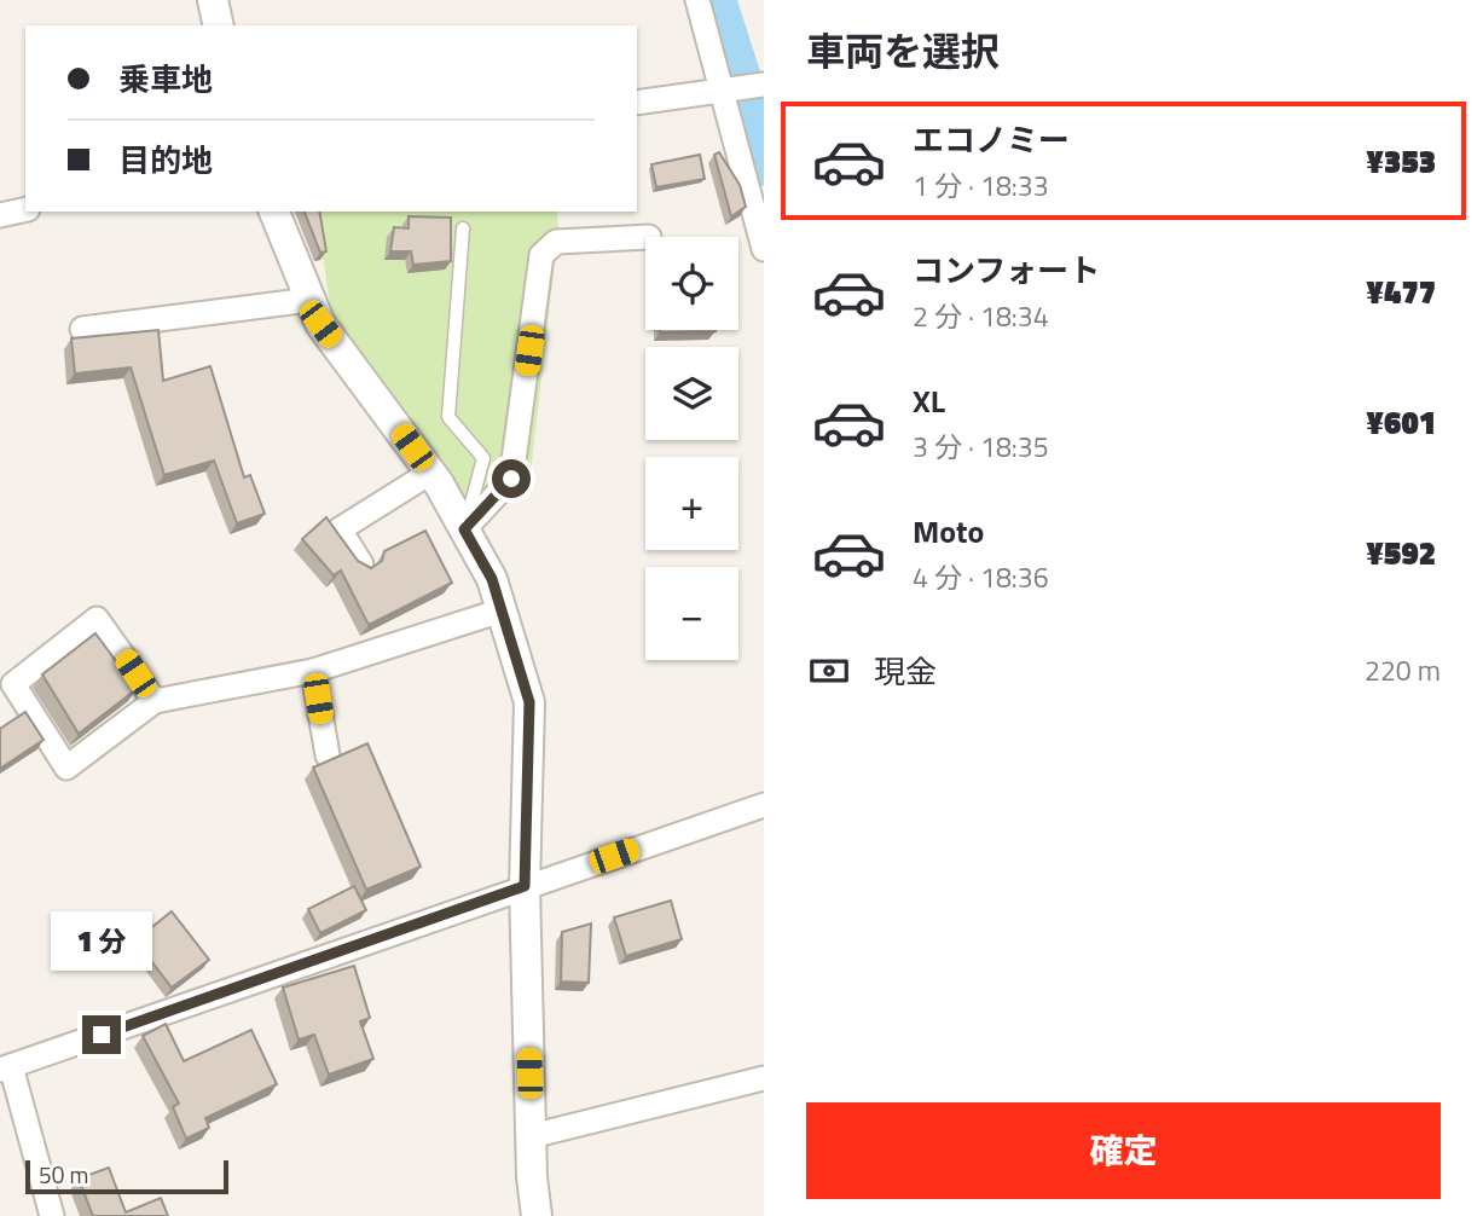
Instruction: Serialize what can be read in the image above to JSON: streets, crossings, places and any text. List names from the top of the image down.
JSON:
{
  "scale_bar": "50 m",
  "page": {
    "heading": "車両を選択",
    "banner": ["乗車地", "目的地"],
    "list": [
      {
        "name": "エコノミー",
        "note": "1 分 · 18:33",
        "value": "¥353"
      },
      {
        "name": "コンフォート",
        "note": "2 分 · 18:34",
        "value": "¥477"
      },
      {
        "name": "XL",
        "note": "3 分 · 18:35",
        "value": "¥601"
      },
      {
        "name": "Moto",
        "note": "4 分 · 18:36",
        "value": "¥592"
      }
    ],
    "map_buttons": ["+", "−"],
    "pay": ["現金", "220 m"],
    "bubble": "1 分",
    "buttons": "確定",
    "scale": "50 m"
  }
}
